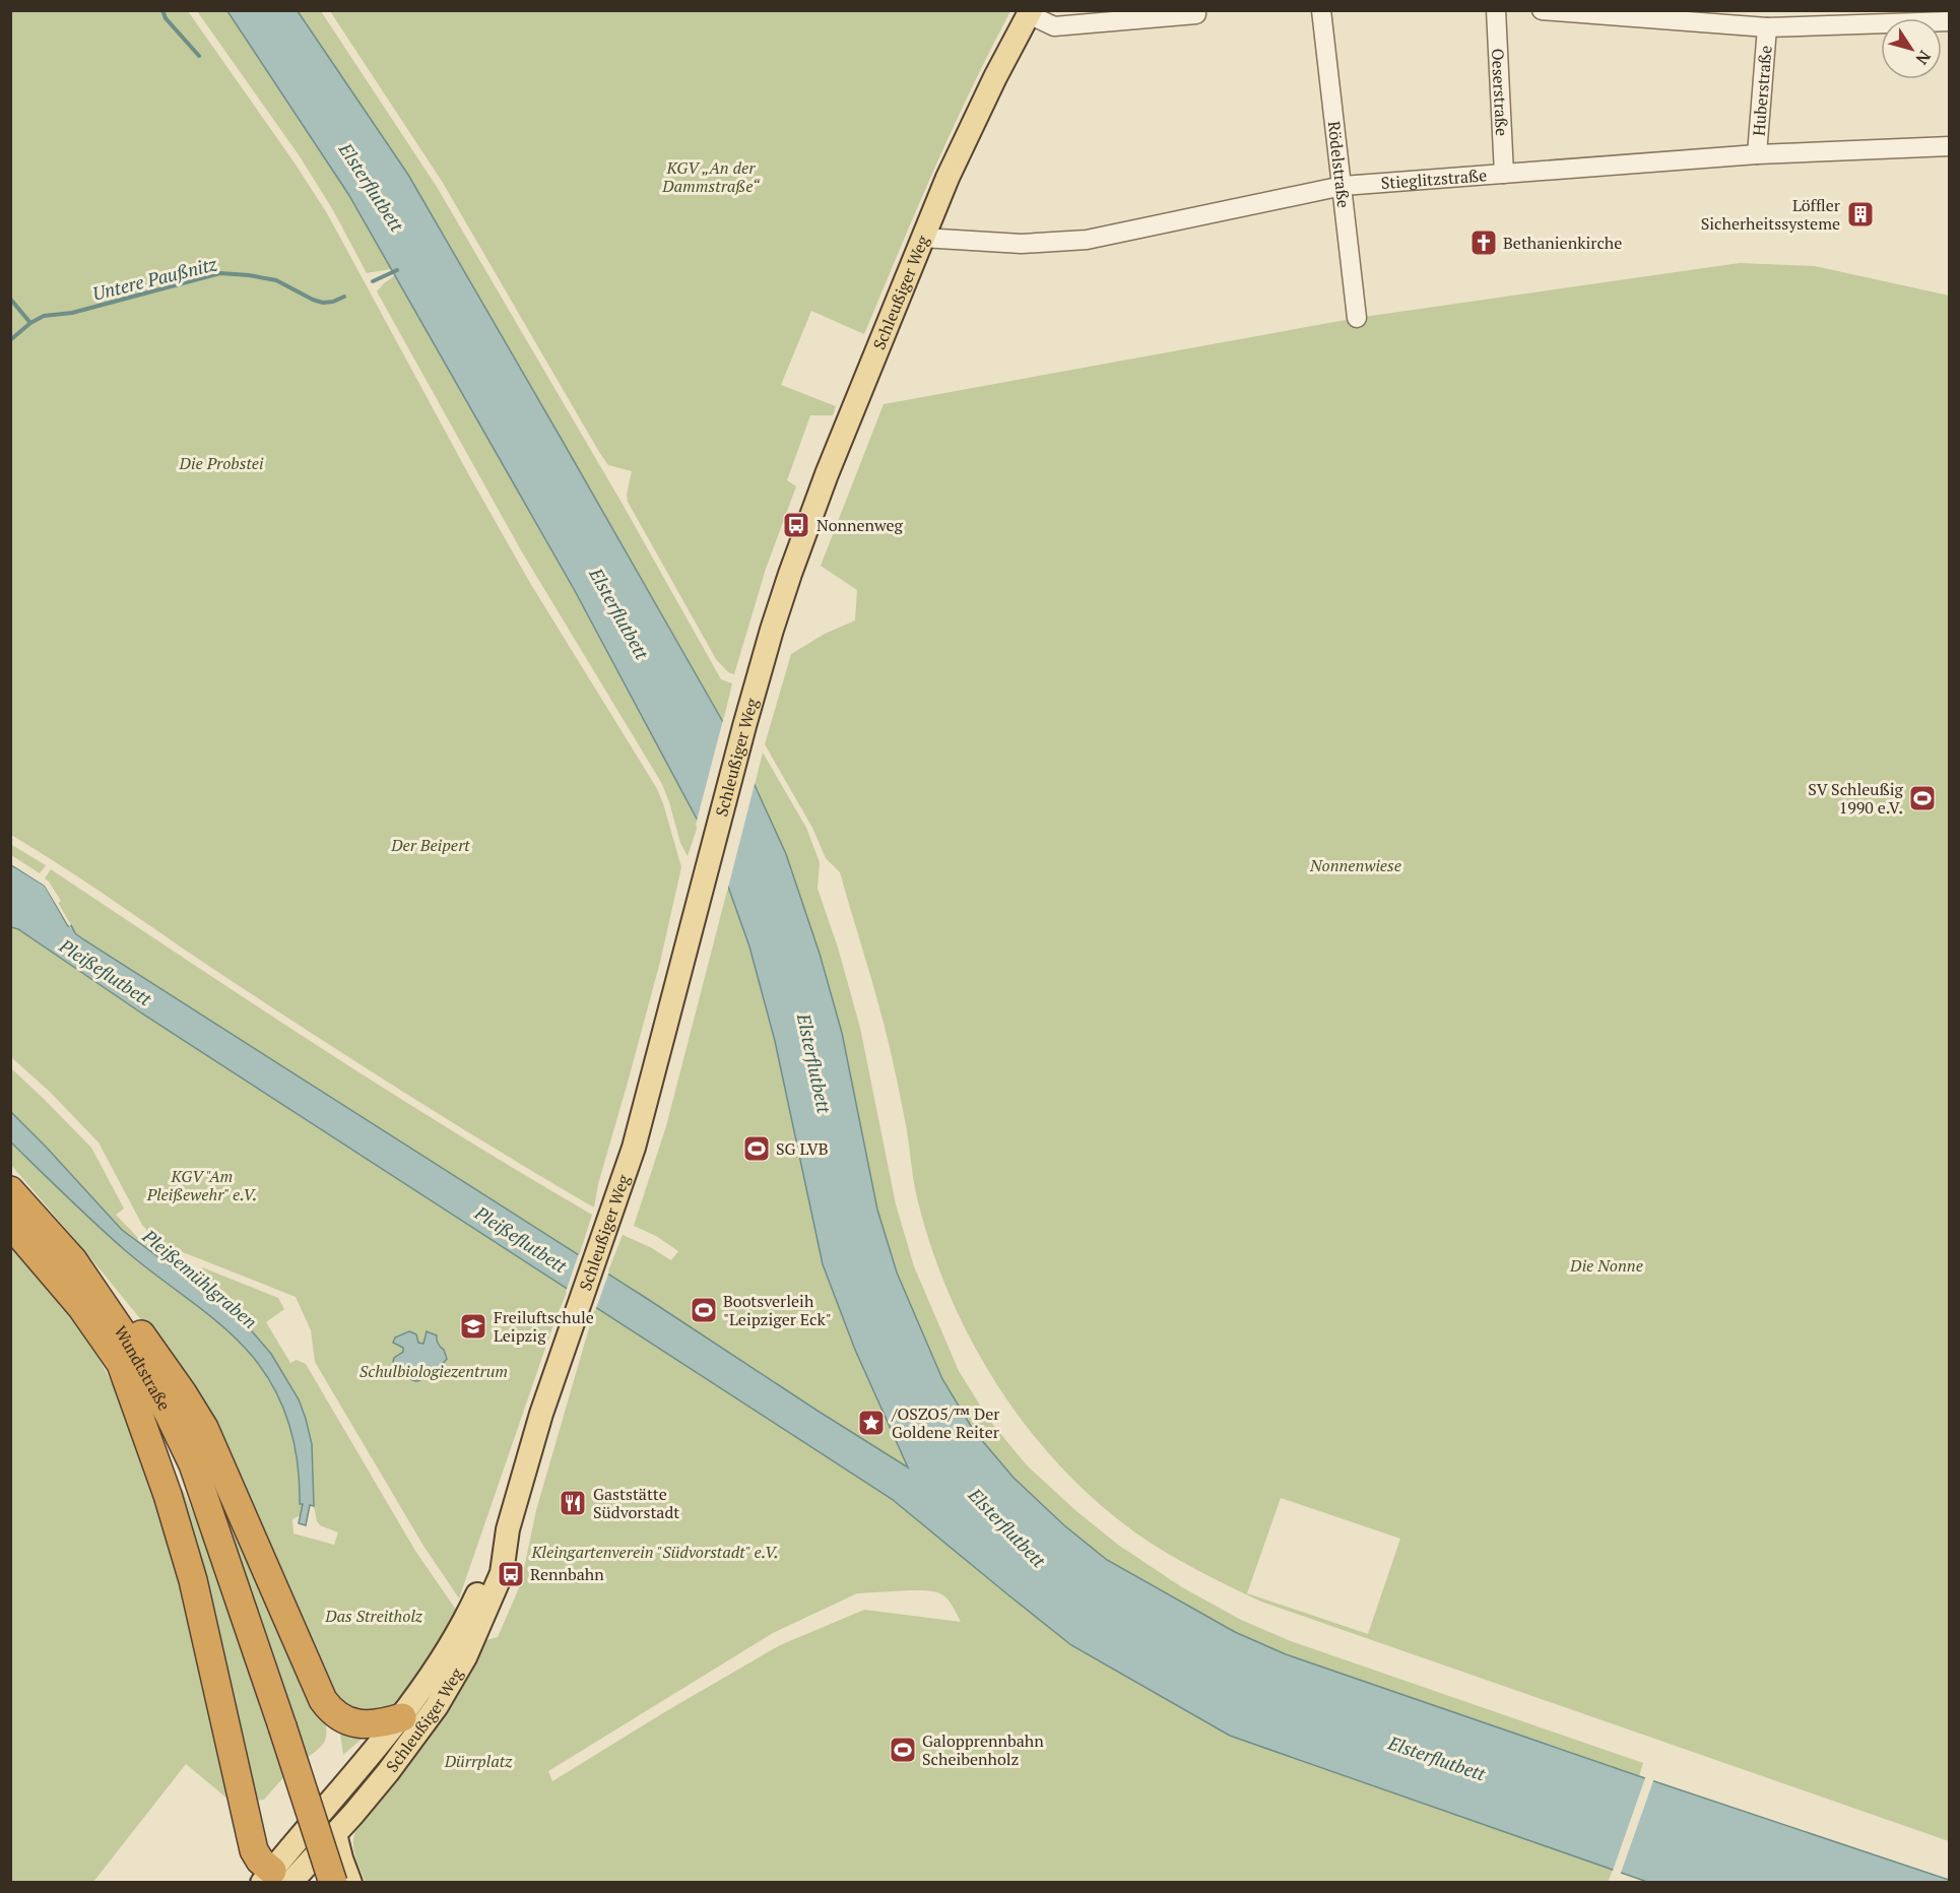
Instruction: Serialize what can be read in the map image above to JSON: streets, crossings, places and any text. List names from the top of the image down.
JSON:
{
  "streets": {
    "highway": ["Wundtstraße"],
    "main road": ["Schleußiger Weg"],
    "street": [
      "Huberstraße",
      "Oeserstraße",
      "Rödelstraße",
      "Stieglitzstraße"
    ]
  },
  "crossings": [
    ["Huberstraße", "Stieglitzstraße"],
    ["Oeserstraße", "Stieglitzstraße"],
    ["Rödelstraße", "Stieglitzstraße"],
    ["Stieglitzstraße", "Schleußiger Weg"]
  ],
  "water": [
    "Elsterflutbett",
    "Untere Paußnitz",
    "Pleißeflutbett",
    "Pleißemühlgraben"
  ],
  "parks": [
    "KGV „An der Dammstraße“",
    "Die Probstei",
    "Der Beipert",
    "Nonnenwiese",
    "KGV \"Am Pleißewehr\" e.V.",
    "Die Nonne",
    "Schulbiologiezentrum",
    "Kleingartenverein \"Südvorstadt\" e.V.",
    "Das Streitholz",
    "Dürrplatz"
  ],
  "places": {
    "building": ["Löffler Sicherheitssysteme"],
    "church": ["Bethanienkirche"],
    "bus stop": ["Nonnenweg", "Rennbahn"],
    "sports": [
      "SV Schleußig 1990 e.V.",
      "SG LVB",
      "Bootsverleih \"Leipziger Eck\"",
      "Galopprennbahn Scheibenholz"
    ],
    "school or university": ["Freiluftschule Leipzig"],
    "place": ["/OSZO5/™ Der Goldene Reiter"],
    "restaurant": ["Gaststätte Südvorstadt"]
  },
  "north": "bottom right"
}
